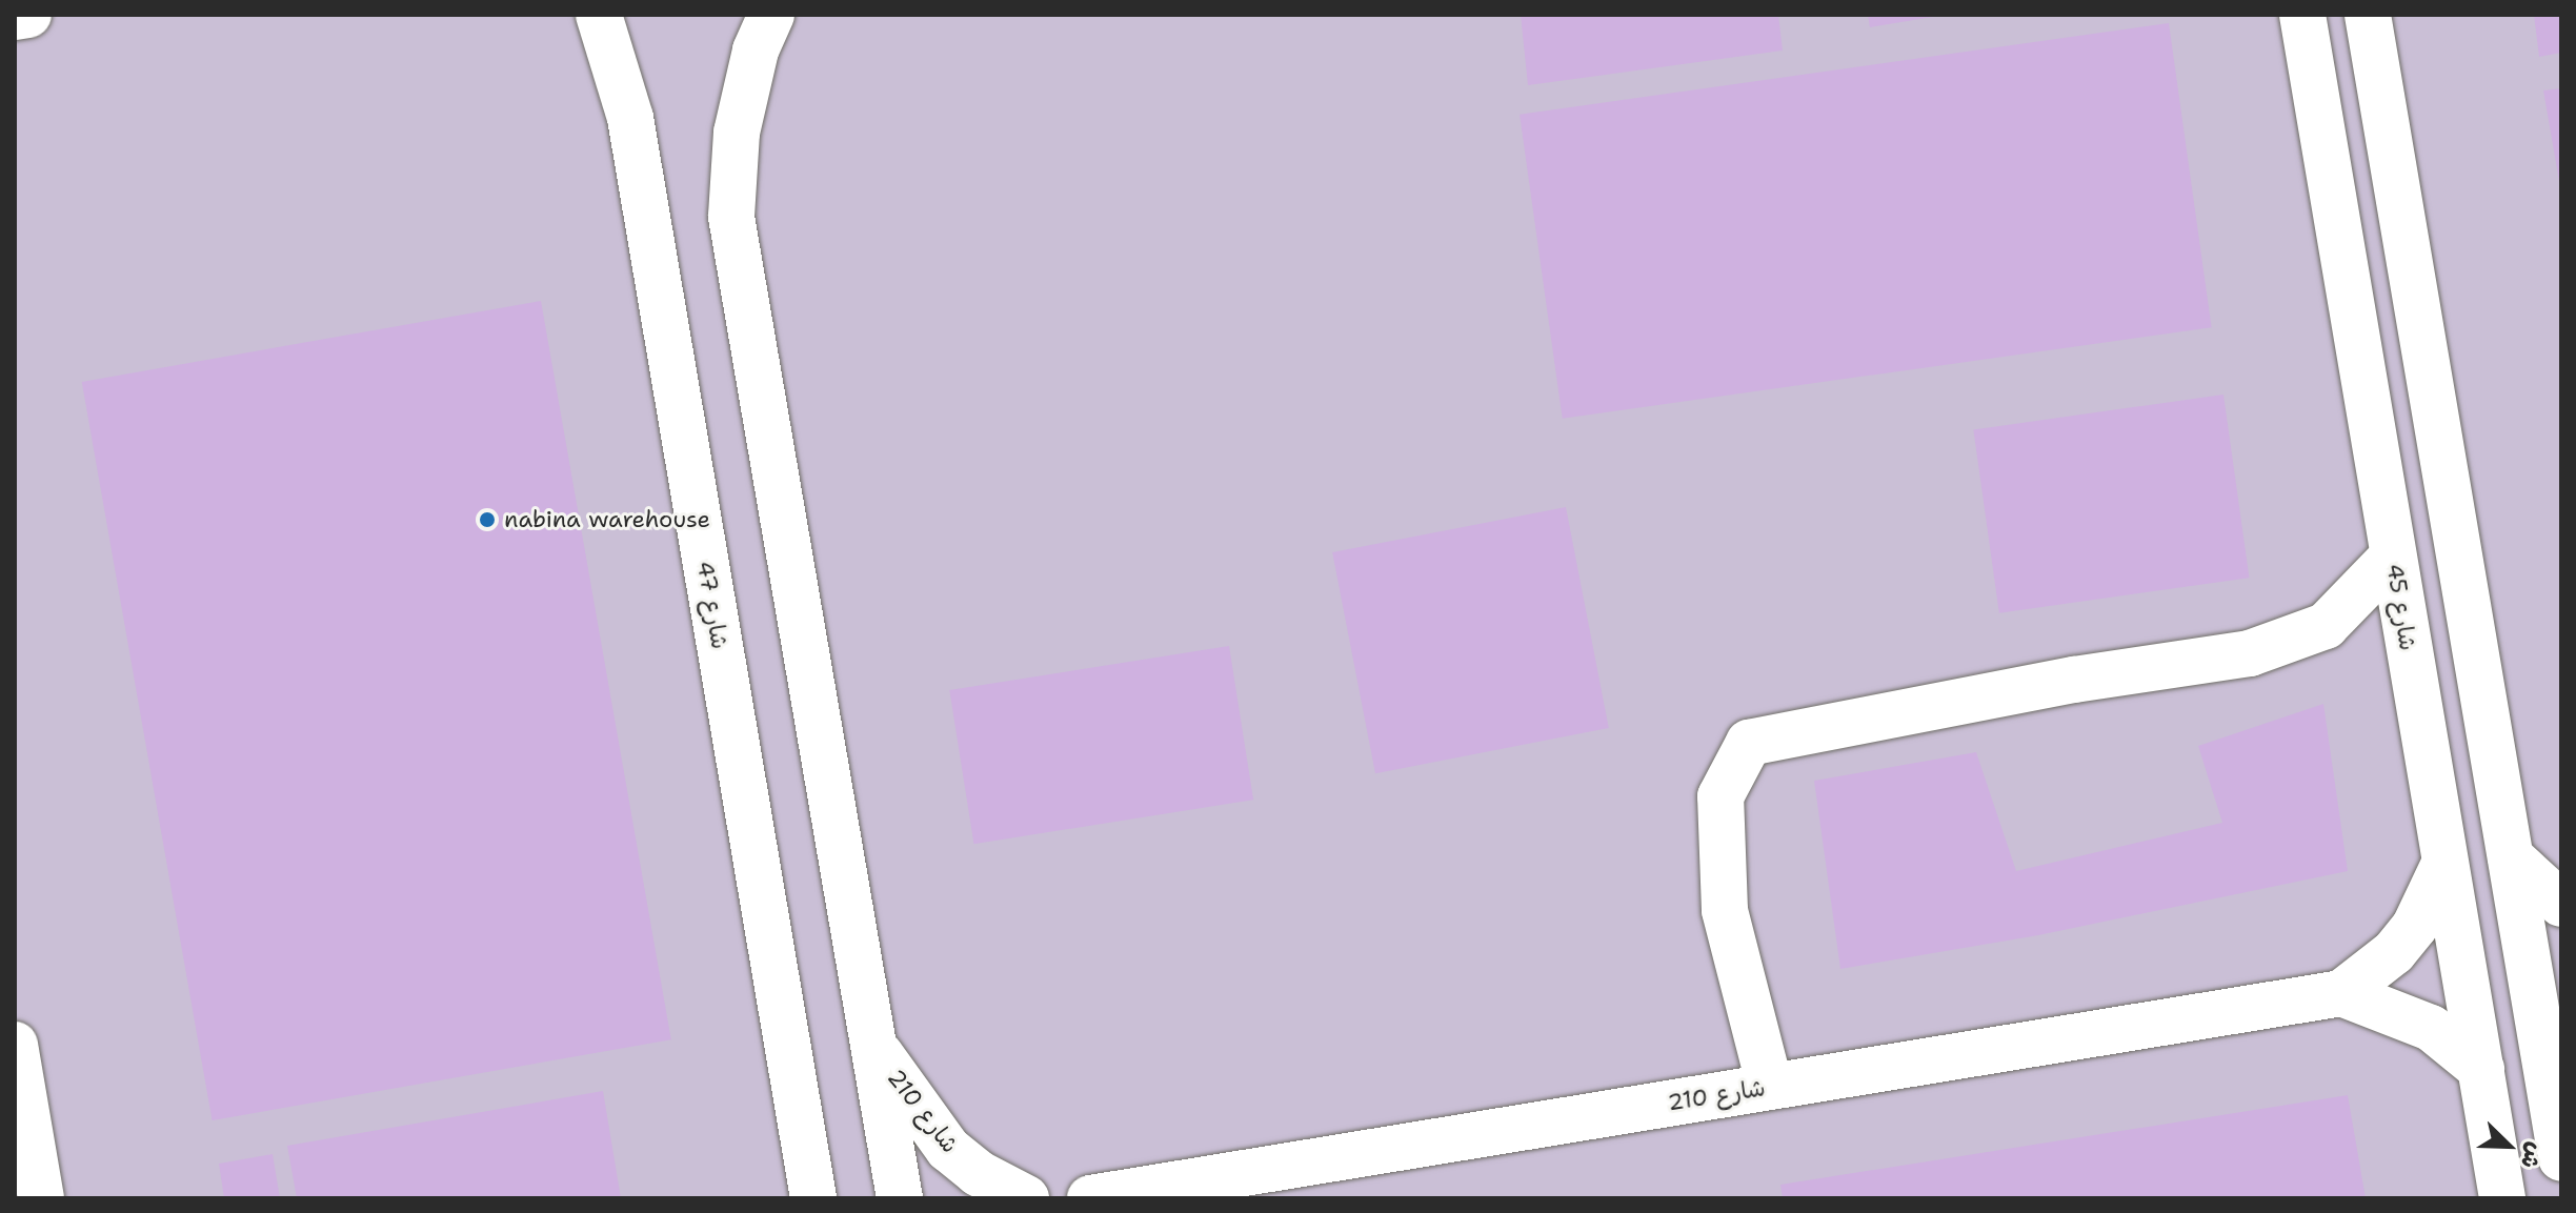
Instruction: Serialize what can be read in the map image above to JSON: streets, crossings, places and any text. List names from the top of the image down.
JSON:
{
  "streets": {
    "street": ["شارع 47", "شارع 45", "شارع 210"]
  },
  "crossings": [
    ["شارع 45", "شارع 210"]
  ],
  "places": ["nabina warehouse"],
  "north": "bottom right"
}
